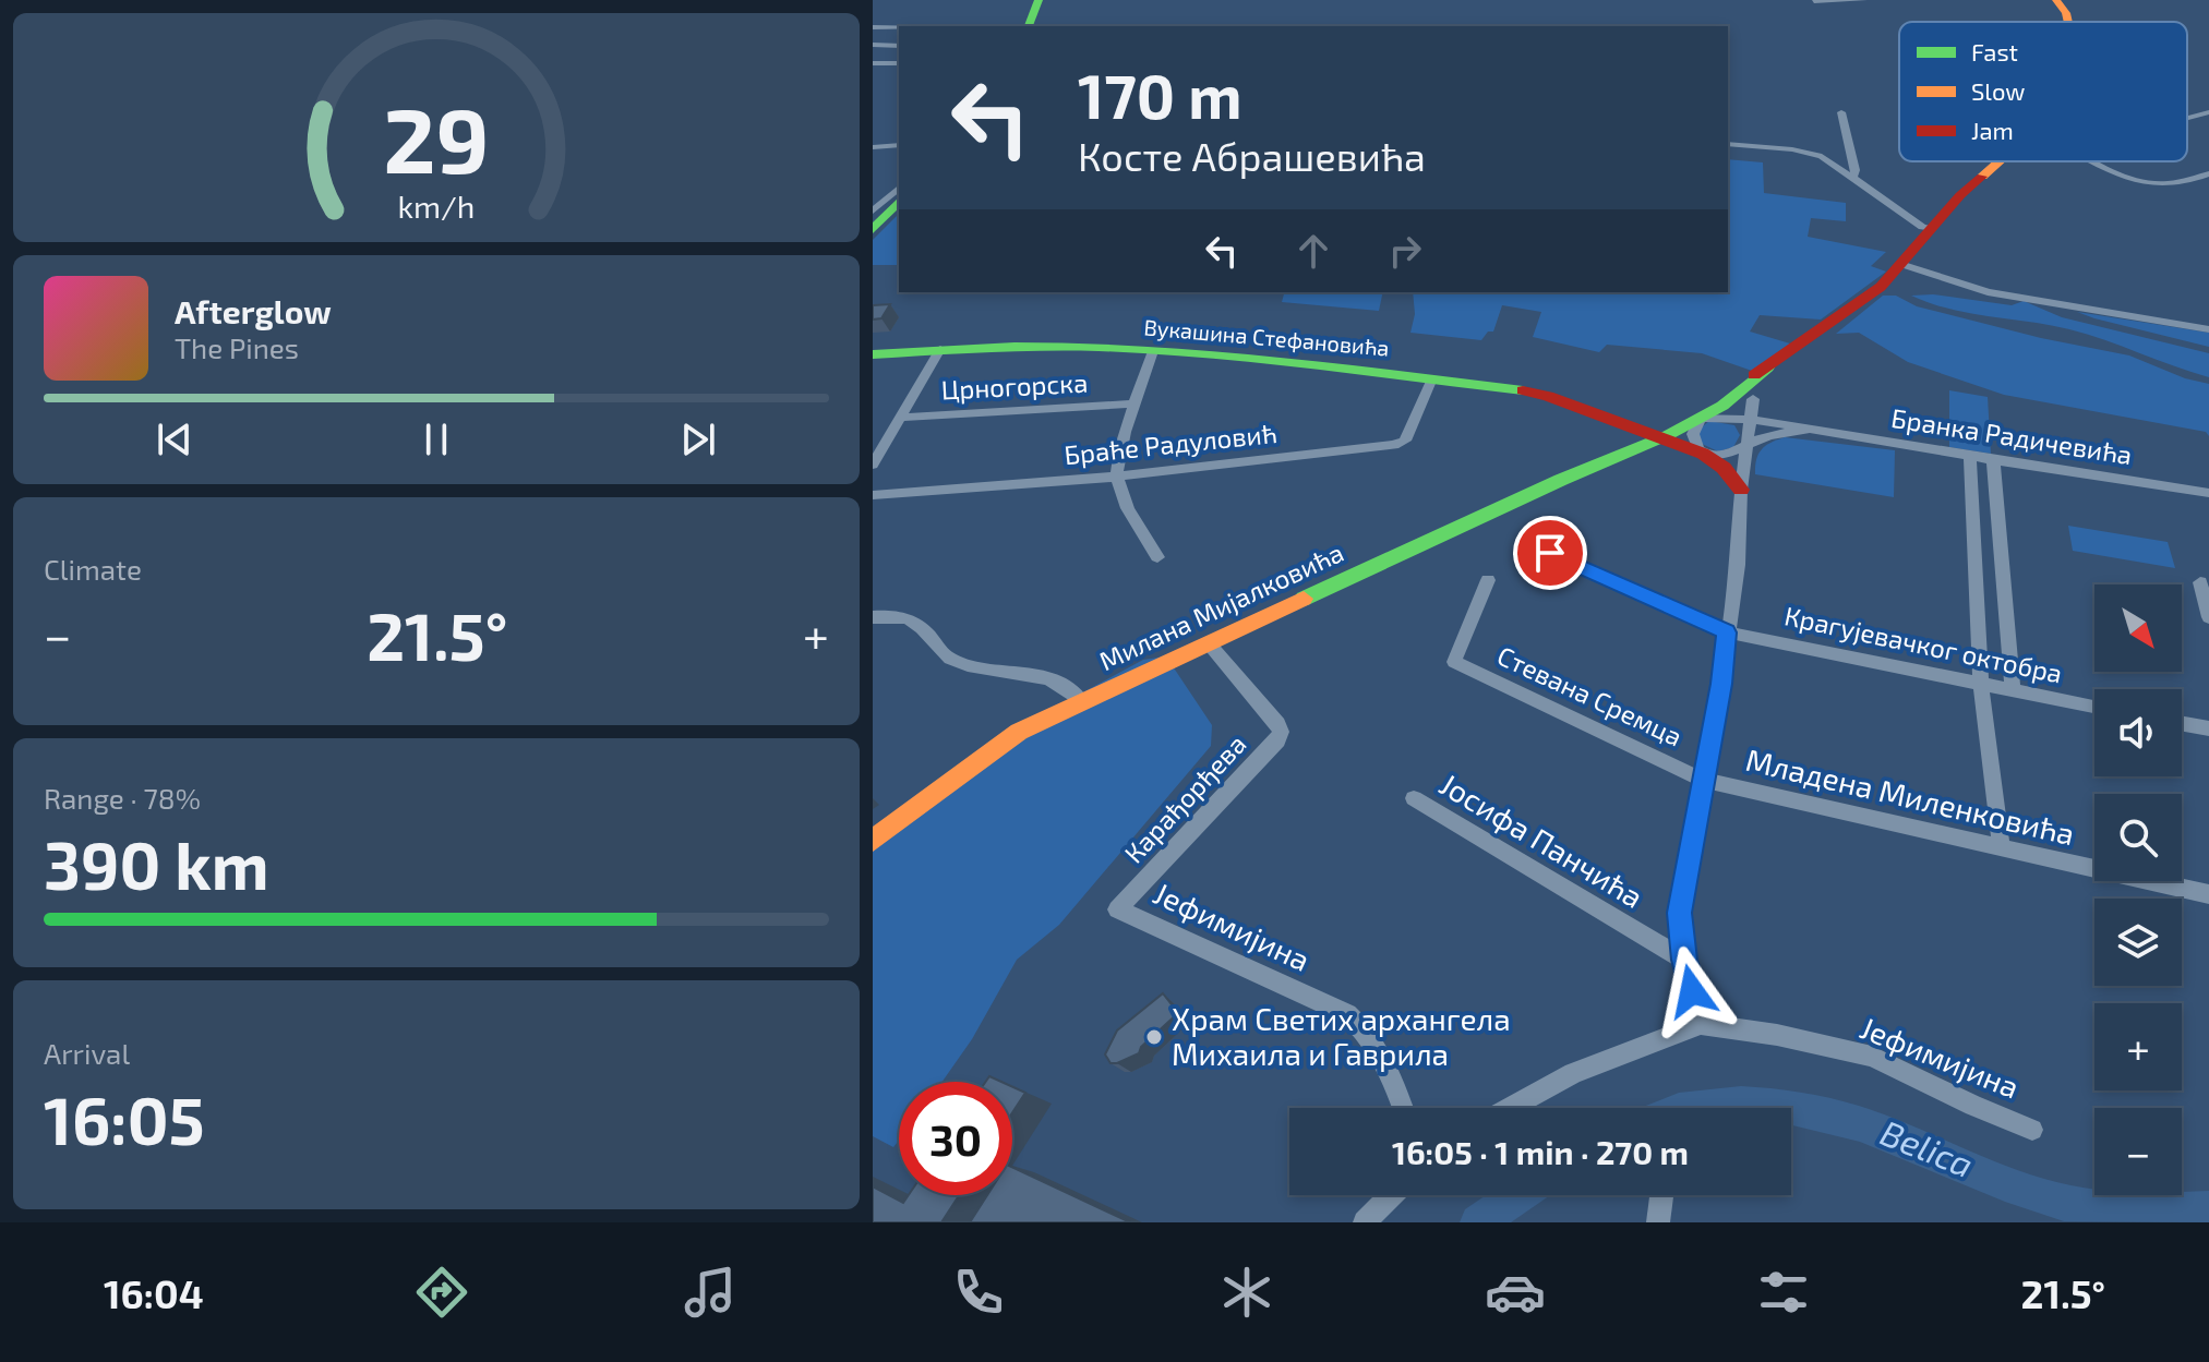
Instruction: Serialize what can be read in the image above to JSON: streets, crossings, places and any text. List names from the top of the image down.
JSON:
{
  "streets": {
    "street": [
      "Вукашина Стефановића",
      "Црногорска",
      "Бранка Радичевића",
      "Браће Радуловић",
      "Милана Мијалковића",
      "Крагујевачког октобра",
      "Стевана Сремца",
      "Младена Миленковића",
      "Карађорђева",
      "Јосифа Панчића",
      "Јефимијина"
    ]
  },
  "crossings": [
    ["Вукашина Стефановића", "Браће Радуловић"],
    ["Вукашина Стефановића", "Милана Мијалковића"],
    ["Бранка Радичевића", "Милана Мијалковића"],
    ["Милана Мијалковића", "Карађорђева"],
    ["Стевана Сремца", "Младена Миленковића"],
    ["Карађорђева", "Јефимијина"]
  ],
  "water": ["Belica"],
  "places": ["Храм Светих архангела Михаила и Гаврила"],
  "legend": ["Fast", "Slow", "Jam"],
  "north": "bottom right",
  "page": {
    "turn": ["170 m", "Косте Абрашевића"],
    "song": ["Afterglow", "The Pines"],
    "tile": [
      "Climate",
      ["Range · 78%", "390 km"],
      ["Arrival", "16:05"]
    ],
    "map_buttons": ["+", "−"],
    "heat": ["−", "21.5°", "+"],
    "limit": "30",
    "trip": "16:05 · 1 min · 270 m",
    "tabs": ["16:04", "21.5°"],
    "gauge": ["29", "km/h"]
  }
}
